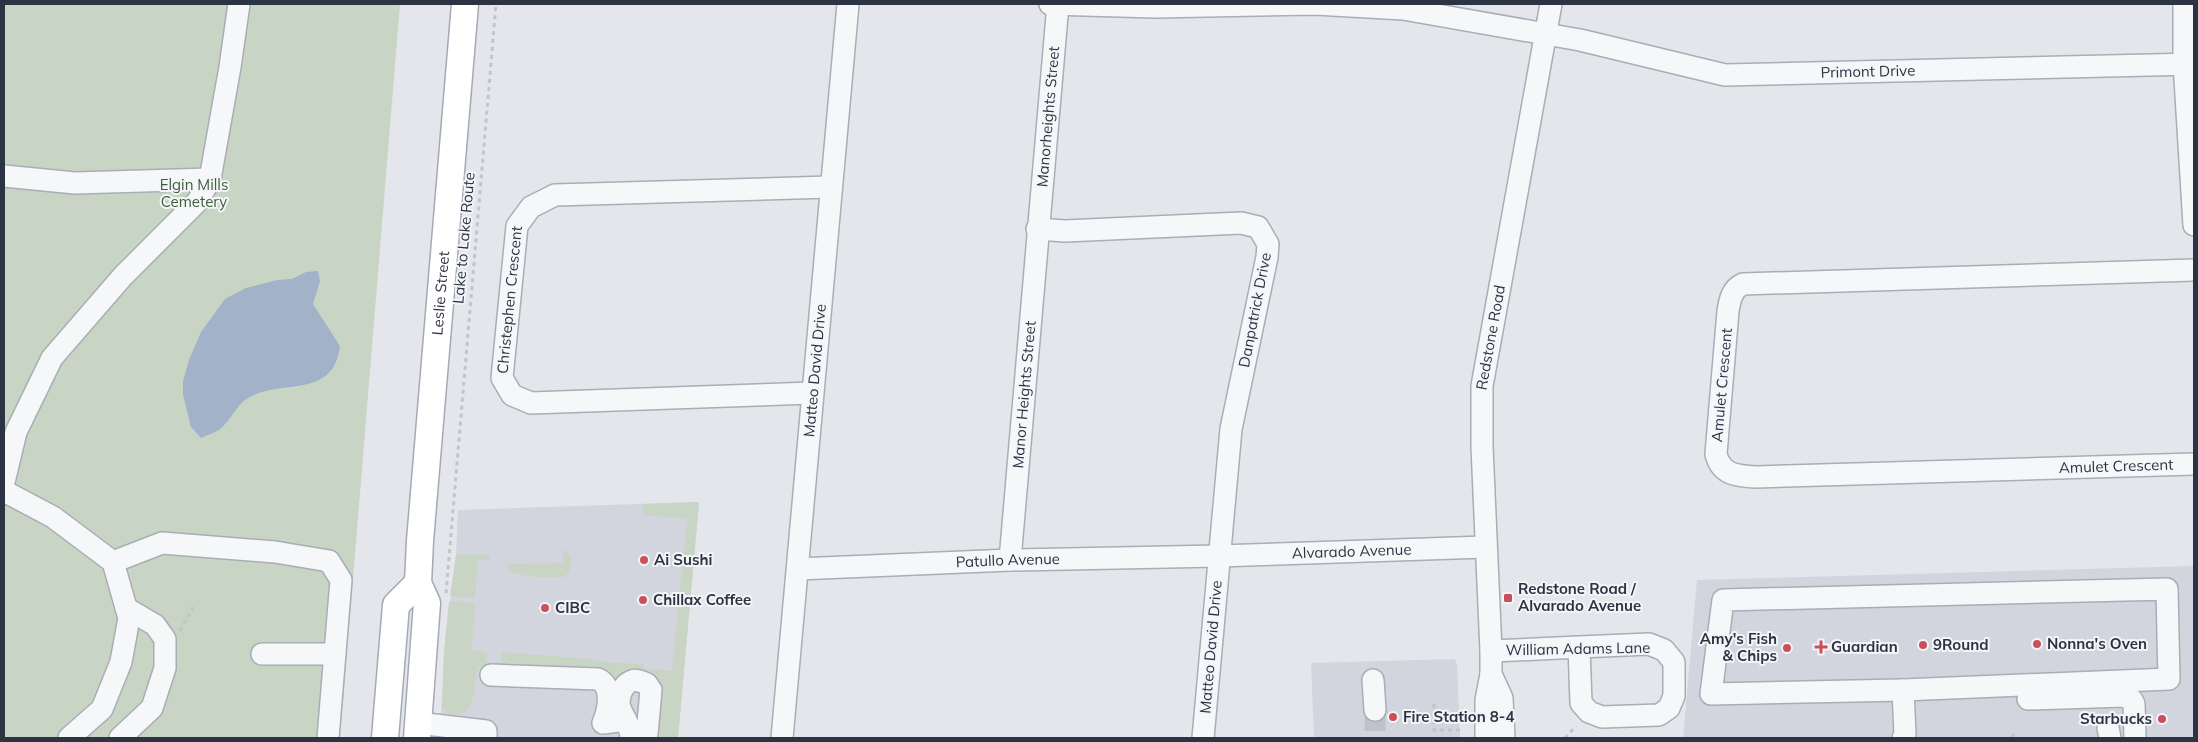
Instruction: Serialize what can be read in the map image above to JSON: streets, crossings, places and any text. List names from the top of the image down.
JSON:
{
  "streets": {
    "main road": ["Leslie Street"],
    "street": [
      "Primont Drive",
      "Manorheights Street",
      "Christephen Crescent",
      "Danpatrick Drive",
      "Redstone Road",
      "Matteo David Drive",
      "Amulet Crescent",
      "Manor Heights Street",
      "Alvarado Avenue",
      "Patullo Avenue",
      "William Adams Lane"
    ],
    "path": ["Lake to Lake Route"]
  },
  "crossings": [
    ["Primont Drive", "Manorheights Street"],
    ["Primont Drive", "Redstone Road"],
    ["Manorheights Street", "Danpatrick Drive"],
    ["Manorheights Street", "Manor Heights Street"],
    ["Christephen Crescent", "Matteo David Drive"],
    ["Danpatrick Drive", "Matteo David Drive"],
    ["Danpatrick Drive", "Manor Heights Street"],
    ["Danpatrick Drive", "Alvarado Avenue"],
    ["Danpatrick Drive", "Patullo Avenue"],
    ["Redstone Road", "Alvarado Avenue"],
    ["Redstone Road", "William Adams Lane"],
    ["Matteo David Drive", "Alvarado Avenue"],
    ["Matteo David Drive", "Patullo Avenue"],
    ["Manor Heights Street", "Patullo Avenue"],
    ["Alvarado Avenue", "Patullo Avenue"]
  ],
  "parks": ["Elgin Mills Cemetery"],
  "places": {
    "other": [
      "Ai Sushi",
      "Chillax Coffee",
      "CIBC",
      "Nonna's Oven",
      "9Round",
      "Amy's Fish & Chips",
      "Fire Station 8-4",
      "Starbucks"
    ],
    "transit": ["Redstone Road / Alvarado Avenue"],
    "health": ["Guardian"]
  }
}
